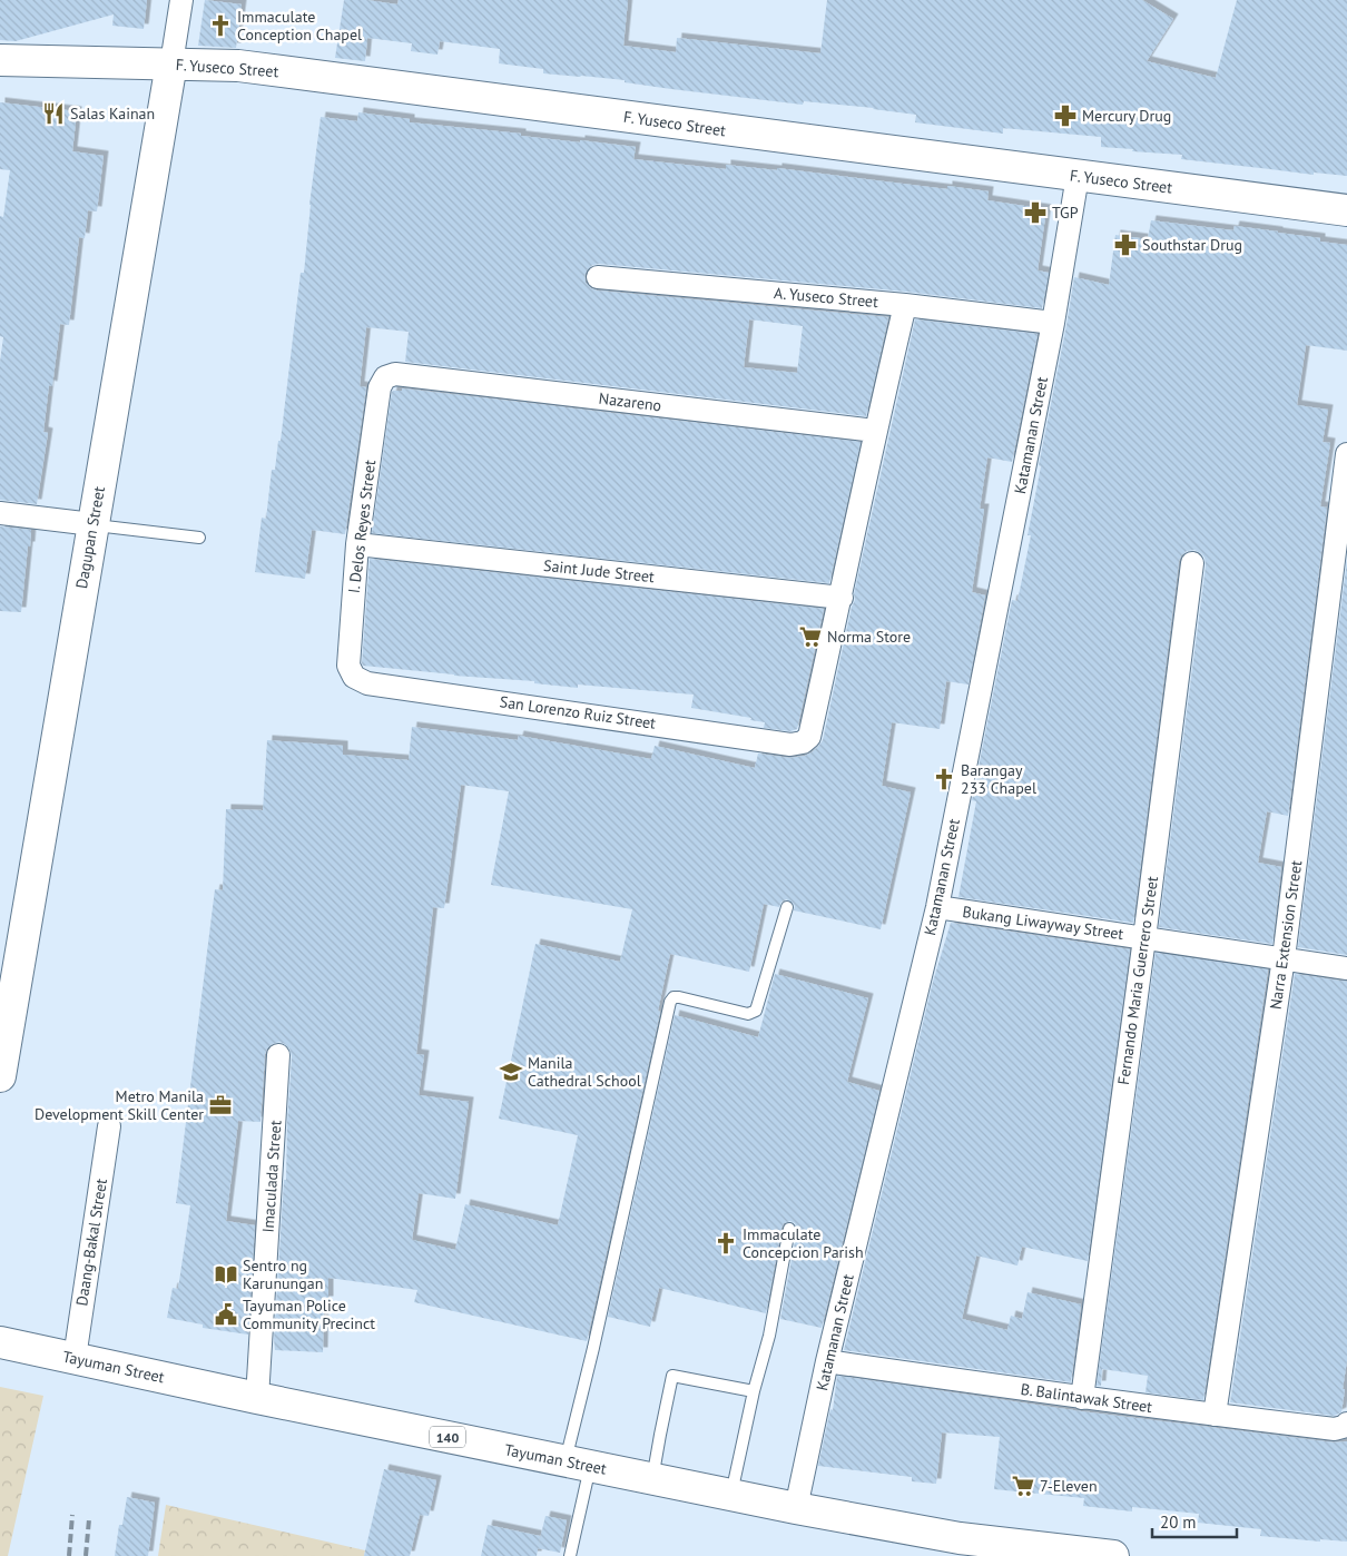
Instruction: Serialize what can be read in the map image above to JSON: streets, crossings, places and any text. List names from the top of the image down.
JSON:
{
  "streets": {
    "street": [
      "F. Yuseco Street",
      "A. Yuseco Street",
      "Nazareno",
      "Katamanan Street",
      "I. Delos Reyes Street",
      "Dagupan Street",
      "Saint Jude Street",
      "San Lorenzo Ruiz Street",
      "Bukang Liwayway Street",
      "Narra Extension Street",
      "Fernando Maria Guerrero Street",
      "Imaculada Street",
      "Daang-Bakal Street",
      "Tayuman Street",
      "B. Balintawak Street",
      "140"
    ]
  },
  "crossings": [
    ["F. Yuseco Street", "Katamanan Street"],
    ["F. Yuseco Street", "Dagupan Street"],
    ["A. Yuseco Street", "Katamanan Street"],
    ["Nazareno", "I. Delos Reyes Street"],
    ["Katamanan Street", "Bukang Liwayway Street"],
    ["Katamanan Street", "Tayuman Street"],
    ["Katamanan Street", "B. Balintawak Street"],
    ["I. Delos Reyes Street", "Saint Jude Street"],
    ["I. Delos Reyes Street", "San Lorenzo Ruiz Street"],
    ["Saint Jude Street", "San Lorenzo Ruiz Street"],
    ["Bukang Liwayway Street", "Narra Extension Street"],
    ["Bukang Liwayway Street", "Fernando Maria Guerrero Street"],
    ["Narra Extension Street", "B. Balintawak Street"],
    ["Fernando Maria Guerrero Street", "B. Balintawak Street"],
    ["Imaculada Street", "Tayuman Street"],
    ["Daang-Bakal Street", "Tayuman Street"]
  ],
  "places": {
    "church": ["Immaculate Conception Chapel", "Barangay 233 Chapel", "Immaculate Concepcion Parish"],
    "restaurant": ["Salas Kainan"],
    "pharmacy": ["Mercury Drug", "TGP", "Southstar Drug"],
    "supermarket": ["Norma Store", "7-Eleven"],
    "school or university": ["Manila Cathedral School"],
    "office": ["Metro Manila Development Skill Center"],
    "library": ["Sentro ng Karunungan"],
    "public building": ["Tayuman Police Community Precinct"]
  },
  "scale_bar": "20 m"
}
